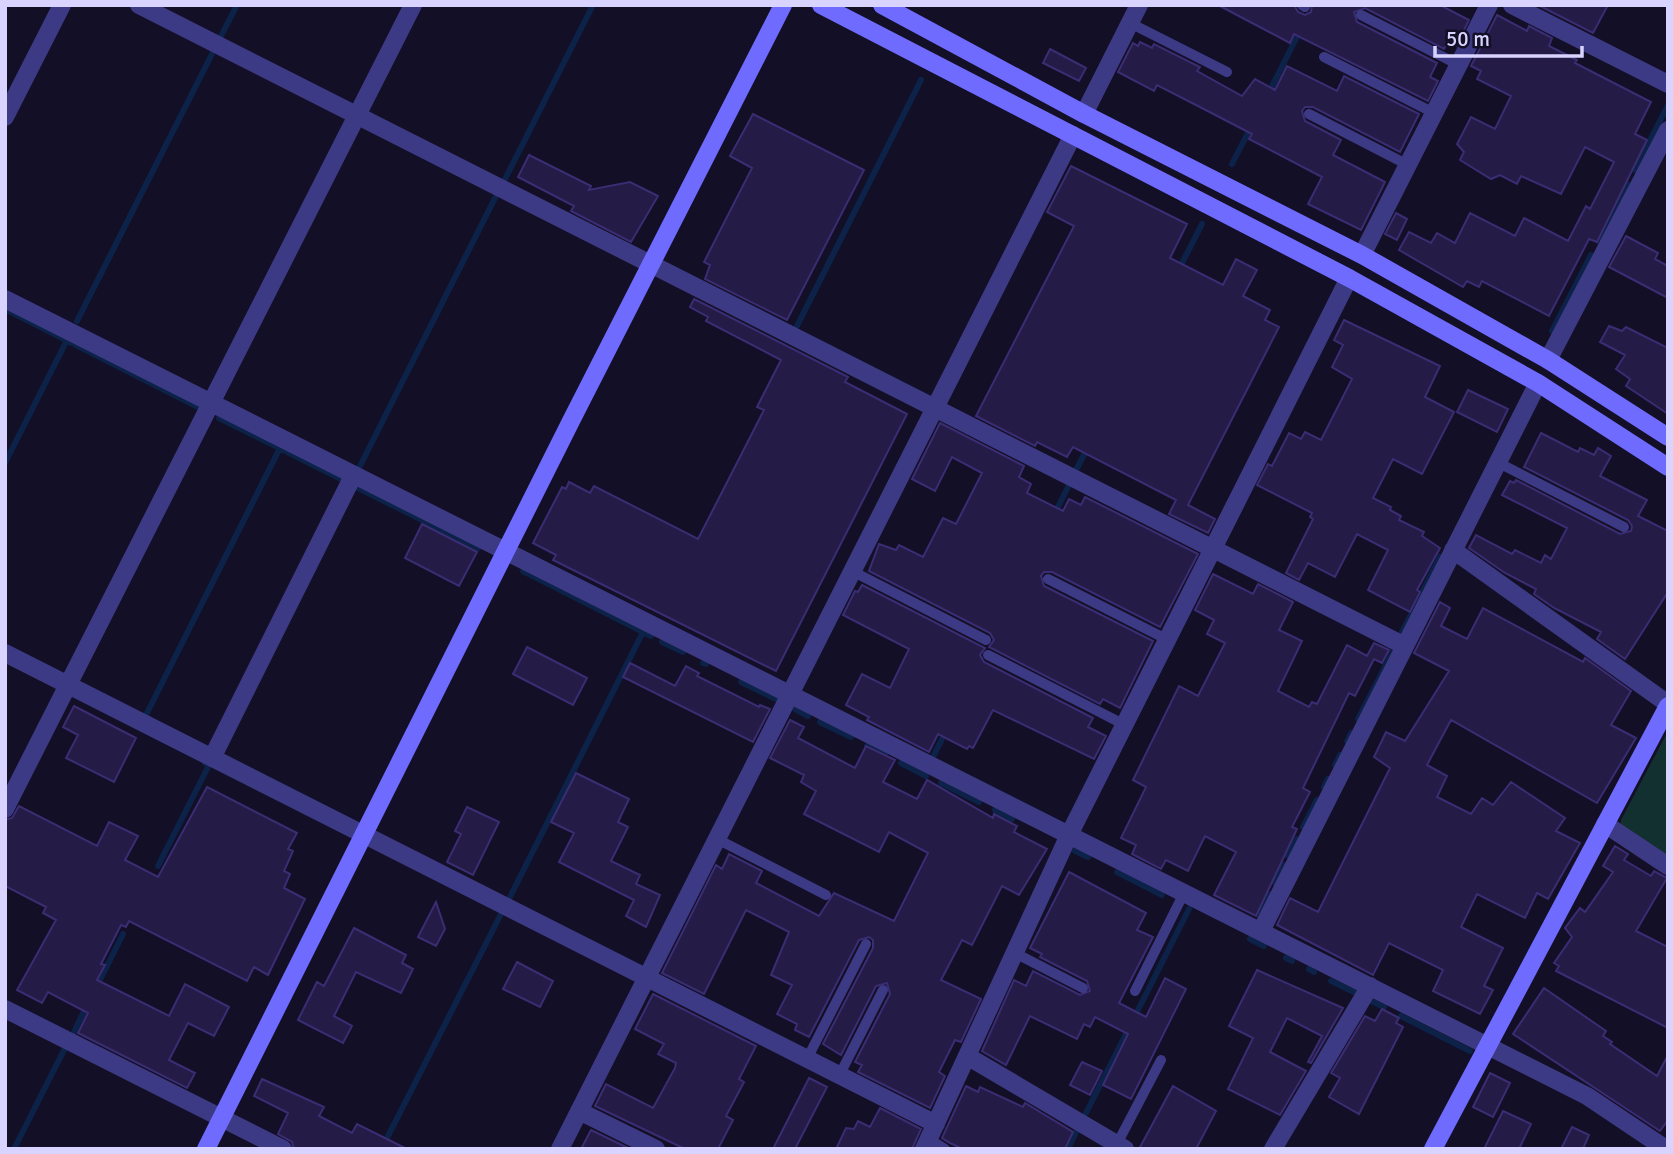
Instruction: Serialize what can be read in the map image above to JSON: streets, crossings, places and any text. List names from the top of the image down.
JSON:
{
  "scale_bar": "50 m"
}
